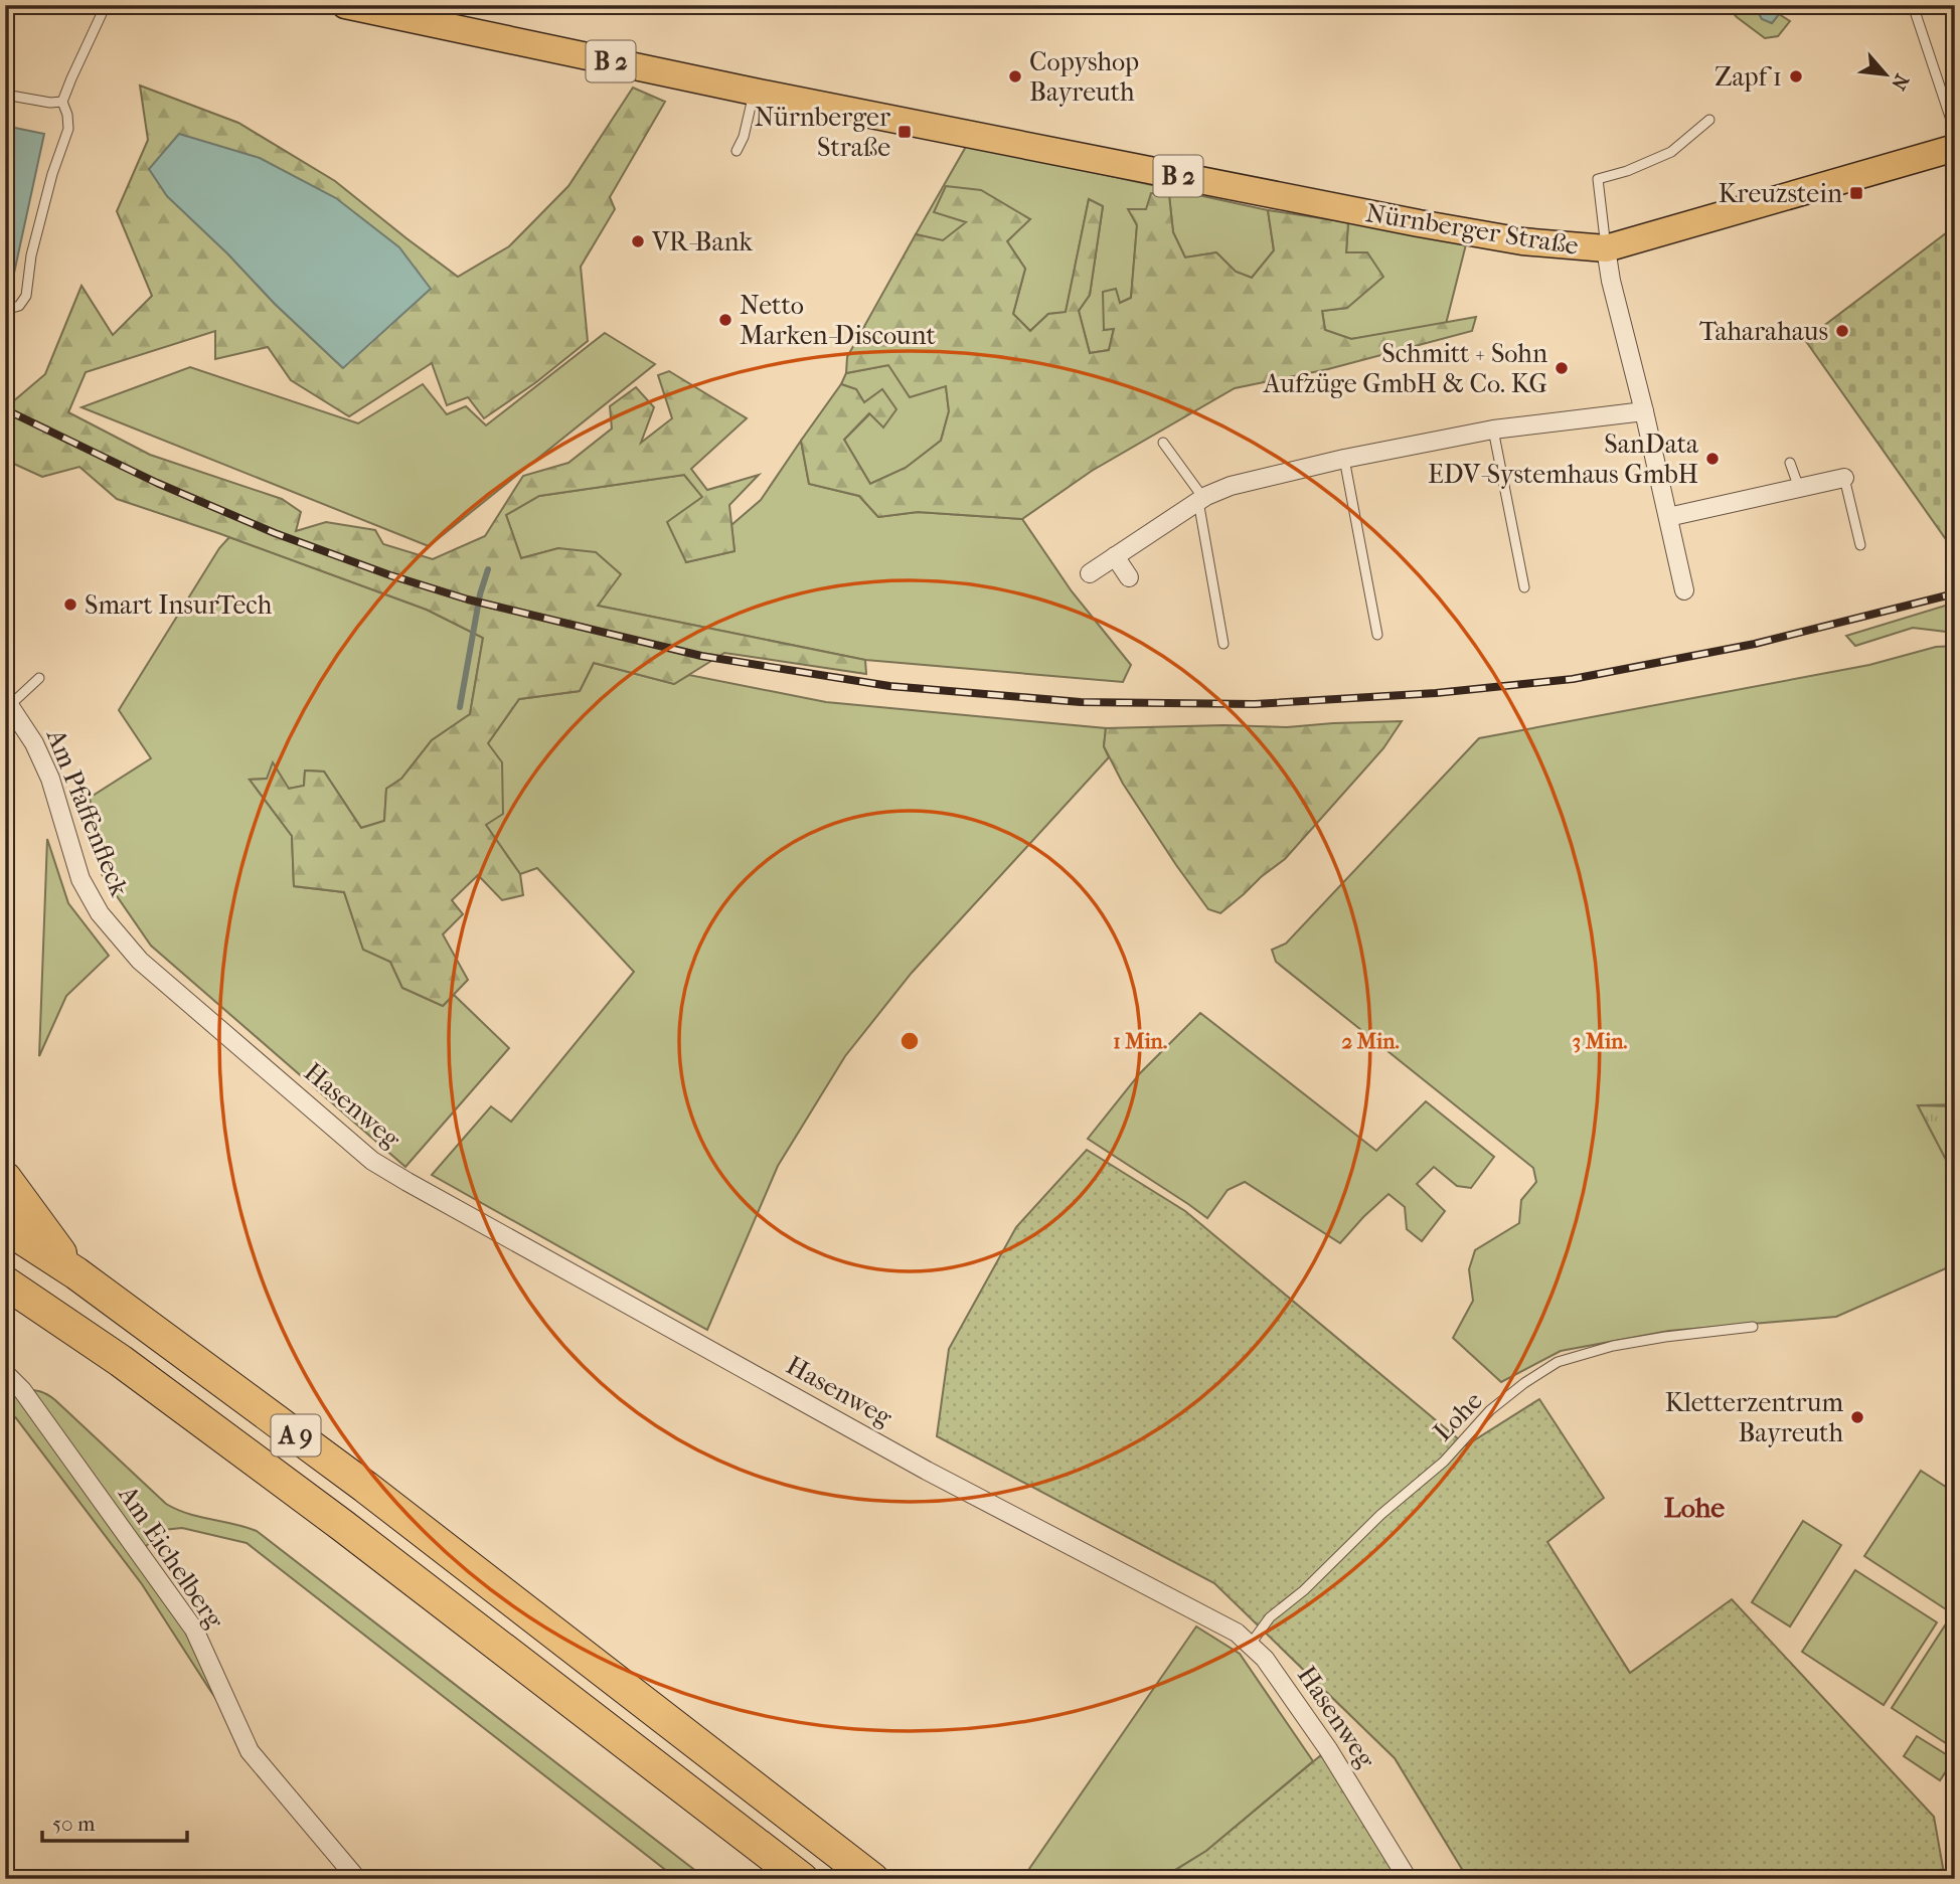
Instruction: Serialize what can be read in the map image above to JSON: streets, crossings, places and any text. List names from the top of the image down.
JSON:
{
  "streets": {
    "highway": ["A 9"],
    "main road": ["B 2", "Nürnberger Straße"],
    "street": ["Am Pfaffenfleck", "Hasenweg", "Am Eichelberg"],
    "lane": ["Lohe"]
  },
  "crossings": [
    ["Am Pfaffenfleck", "Hasenweg"],
    ["Hasenweg", "Lohe"]
  ],
  "districts": ["Lohe"],
  "places": {
    "other": [
      "Copyshop Bayreuth",
      "Zapf 1",
      "VR-Bank",
      "Netto Marken-Discount",
      "Taharahaus",
      "Schmitt + Sohn Aufzüge GmbH & Co. KG",
      "SanData EDV-Systemhaus GmbH",
      "Smart InsurTech",
      "Kletterzentrum Bayreuth"
    ],
    "transit": ["Nürnberger Straße", "Kreuzstein"]
  },
  "scale_bar": "50 m",
  "north": "bottom right",
  "rings": ["1 Min.", "2 Min.", "3 Min."]
}
